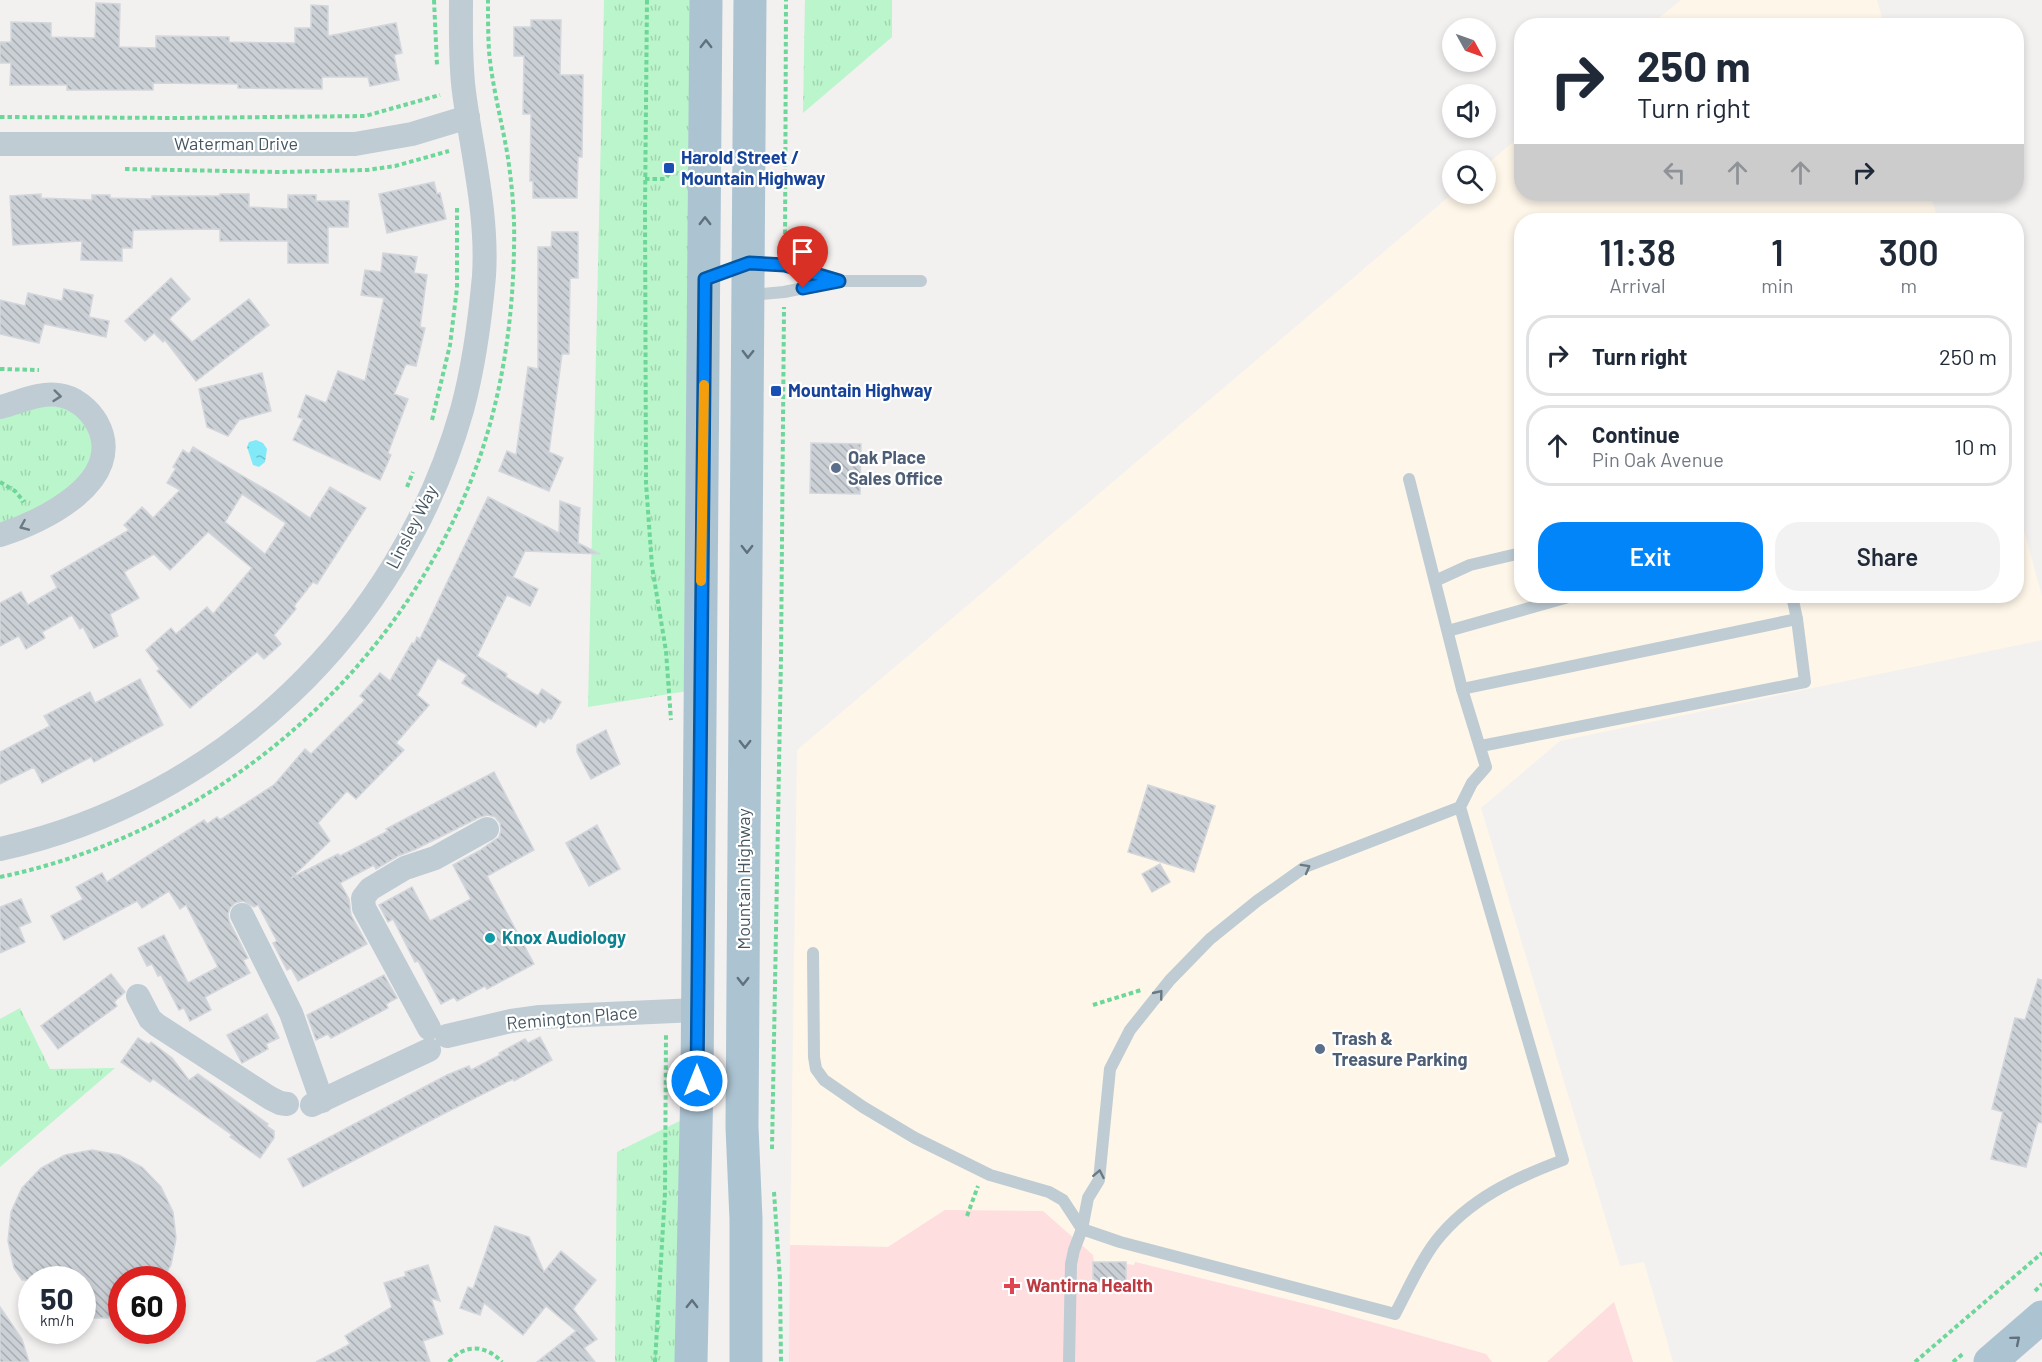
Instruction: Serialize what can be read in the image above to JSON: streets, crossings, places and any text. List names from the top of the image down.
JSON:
{
  "streets": {
    "main road": ["Mountain Highway"],
    "street": ["Waterman Drive", "Linsley Way", "Remington Place"]
  },
  "crossings": [
    ["Waterman Drive", "Linsley Way"]
  ],
  "places": {
    "transit": ["Harold Street / Mountain Highway", "Mountain Highway"],
    "other": ["Oak Place Sales Office", "Knox Audiology", "Trash & Treasure Parking"],
    "health": ["Wantirna Health"]
  },
  "north": "bottom right",
  "page": {
    "turn": ["250 m", "Turn right"],
    "eta": [
      "11:38",
      "Arrival",
      "1",
      "min",
      "300",
      "m"
    ],
    "list": [
      {
        "name": "Turn right",
        "value": "250 m"
      },
      {
        "name": "Continue",
        "note": "Pin Oak Avenue",
        "value": "10 m"
      }
    ],
    "buttons": ["Exit", "Share"],
    "speed": "50 km/h",
    "limit": "60"
  }
}
